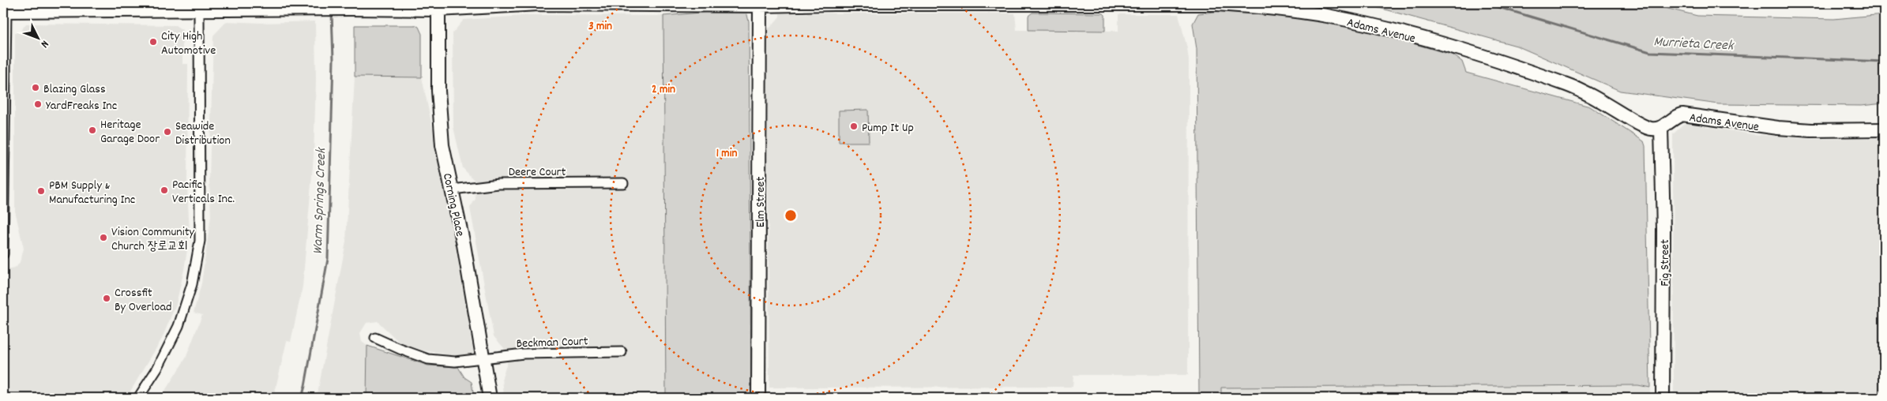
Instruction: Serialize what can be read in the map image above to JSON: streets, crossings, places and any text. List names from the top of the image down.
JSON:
{
  "streets": {
    "street": [
      "Adams Avenue",
      "Deere Court",
      "Elm Street",
      "Corning Place",
      "Fig Street",
      "Beckman Court"
    ]
  },
  "crossings": [
    ["Adams Avenue", "Elm Street"],
    ["Adams Avenue", "Corning Place"],
    ["Adams Avenue", "Fig Street"],
    ["Deere Court", "Corning Place"],
    ["Corning Place", "Beckman Court"]
  ],
  "water": ["Murrieta Creek", "Warm Springs Creek"],
  "places": [
    "City High Automotive",
    "Blazing Glass",
    "YardFreaks Inc",
    "Pump It Up",
    "Heritage Garage Door",
    "Seawide Distribution",
    "Pacific Verticals Inc.",
    "PBM Supply & Manufacturing Inc",
    "Vision Community Church 장로교회",
    "Crossfit By Overload"
  ],
  "north": "bottom right",
  "rings": ["3 min", "2 min", "1 min"]
}
